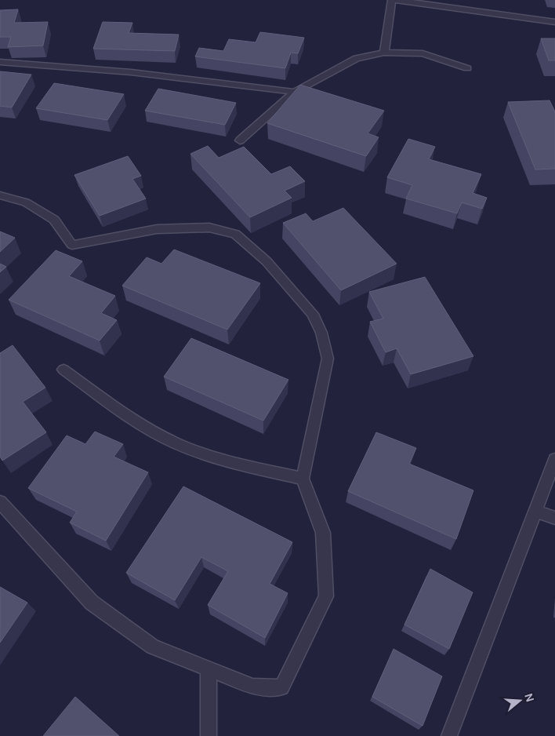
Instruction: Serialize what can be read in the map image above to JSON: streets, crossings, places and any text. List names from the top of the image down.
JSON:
{
  "north": "right"
}
